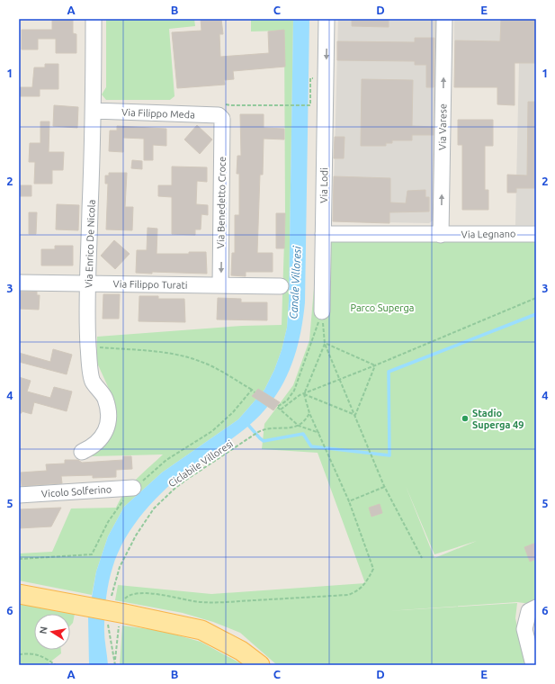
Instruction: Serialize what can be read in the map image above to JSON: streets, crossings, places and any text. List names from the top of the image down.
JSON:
{
  "streets": {
    "street": [
      "Via Filippo Meda",
      "Via Varese",
      "Via Lodi",
      "Via Benedetto Croce",
      "Via Legnano",
      "Via Enrico De Nicola",
      "Via Filippo Turati",
      "Vicolo Solferino"
    ],
    "path": ["Ciclabile Villoresi"]
  },
  "crossings": [
    ["Via Filippo Meda", "Via Benedetto Croce"],
    ["Via Filippo Meda", "Via Enrico De Nicola"],
    ["Via Varese", "Via Legnano"],
    ["Via Benedetto Croce", "Via Filippo Turati"],
    ["Via Enrico De Nicola", "Via Filippo Turati"]
  ],
  "one_way": ["Via Varese", "Via Lodi", "Via Benedetto Croce"],
  "water": ["Canale Villoresi"],
  "parks": ["Parco Superga"],
  "places": ["Stadio Superga 49"],
  "north": "left",
  "grid": {
    "columns": [
      "A",
      "B",
      "C",
      "D",
      "E"
    ],
    "rows": [
      "1",
      "2",
      "3",
      "4",
      "5",
      "6"
    ]
  }
}
